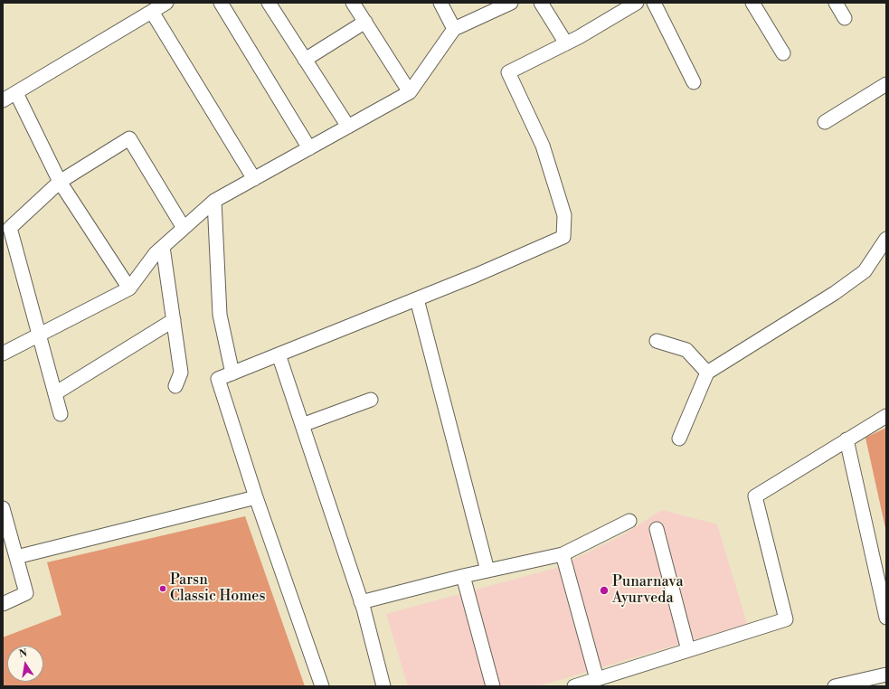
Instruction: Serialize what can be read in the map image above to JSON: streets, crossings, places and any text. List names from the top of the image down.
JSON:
{
  "places": ["Parsn Classic Homes", "Punarnava Ayurveda"],
  "north": "top"
}
